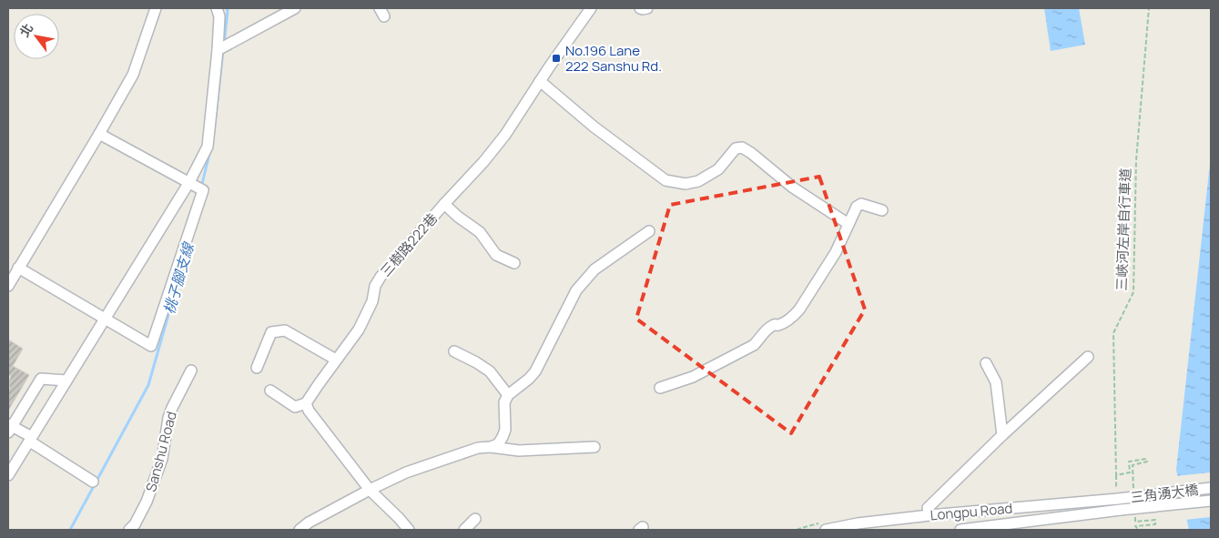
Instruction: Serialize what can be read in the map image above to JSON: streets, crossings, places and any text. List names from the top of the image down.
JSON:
{
  "streets": {
    "street": [
      "三樹路222巷",
      "Sanshu Road",
      "三角湧大橋",
      "Longpu Road"
    ],
    "path": ["三峽河左岸自行車道"]
  },
  "crossings": [
    ["三峽河左岸自行車道", "三角湧大橋"],
    ["三峽河左岸自行車道", "Longpu Road"],
    ["三角湧大橋", "Longpu Road"]
  ],
  "water": ["桃子腳支線"],
  "places": {
    "transit": ["No.196 Lane 222 Sanshu Rd."]
  },
  "north": "top left"
}
